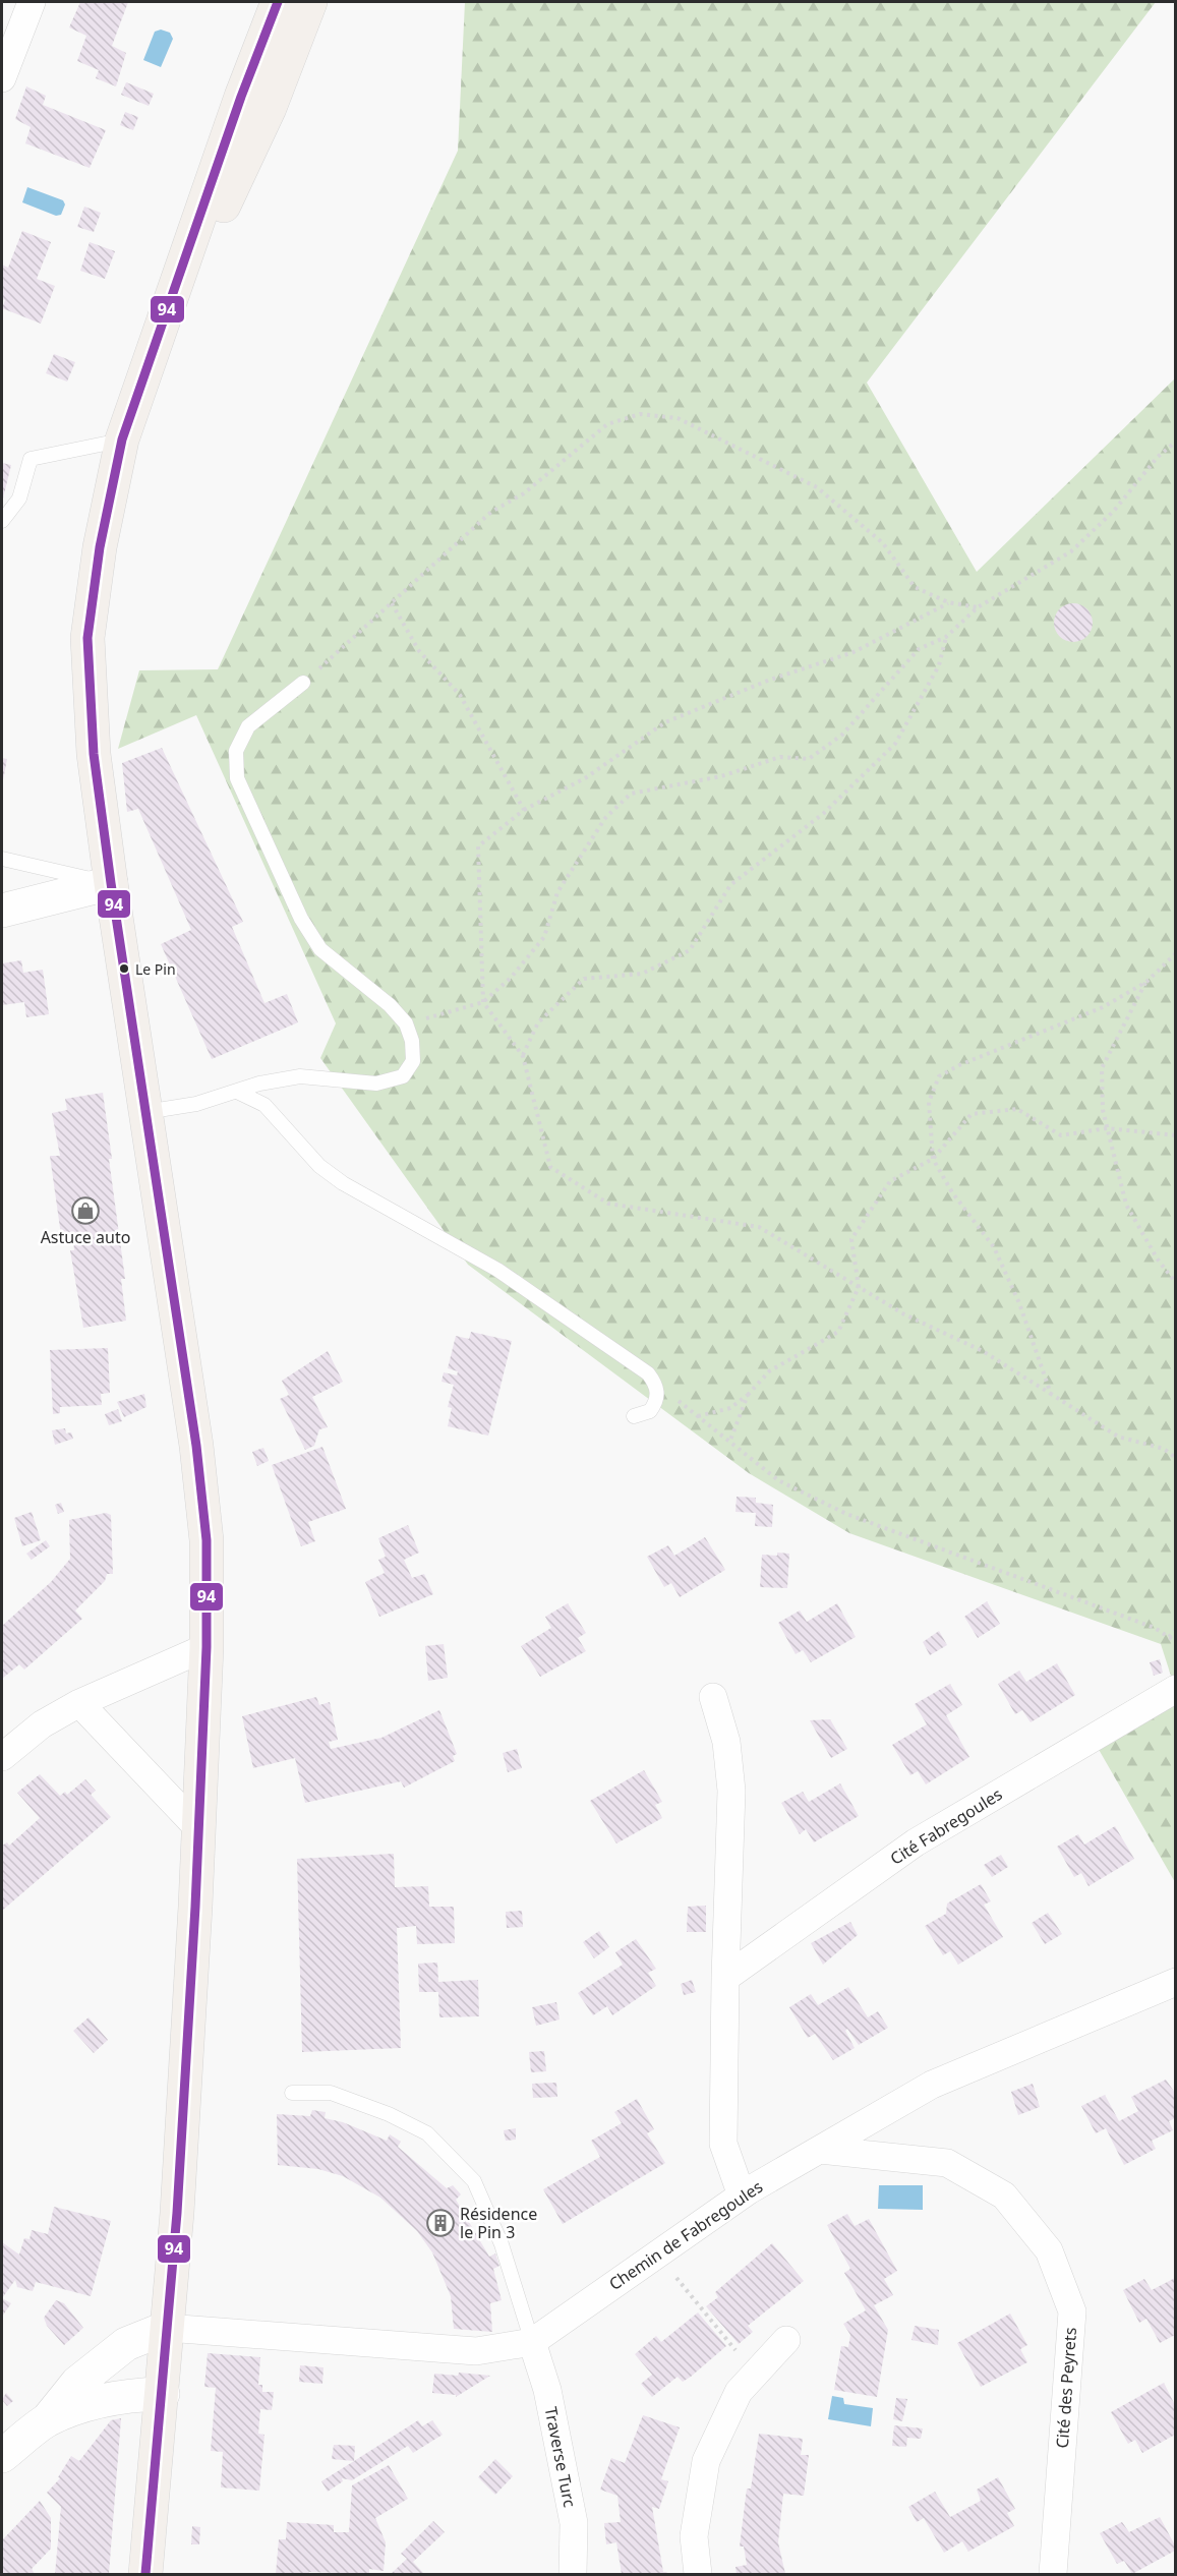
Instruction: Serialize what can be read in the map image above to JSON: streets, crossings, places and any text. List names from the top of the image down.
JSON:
{
  "streets": {
    "street": [
      "Cité Fabregoules",
      "Chemin de Fabregoules",
      "Cité des Peyrets",
      "Traverse Turc"
    ]
  },
  "crossings": [
    ["Chemin de Fabregoules", "Cité des Peyrets"],
    ["Chemin de Fabregoules", "Traverse Turc"]
  ],
  "places": {
    "other": ["Le Pin"],
    "shop": ["Astuce auto"],
    "building": ["Résidence le Pin 3"]
  },
  "lines": ["transit line 94"]
}
